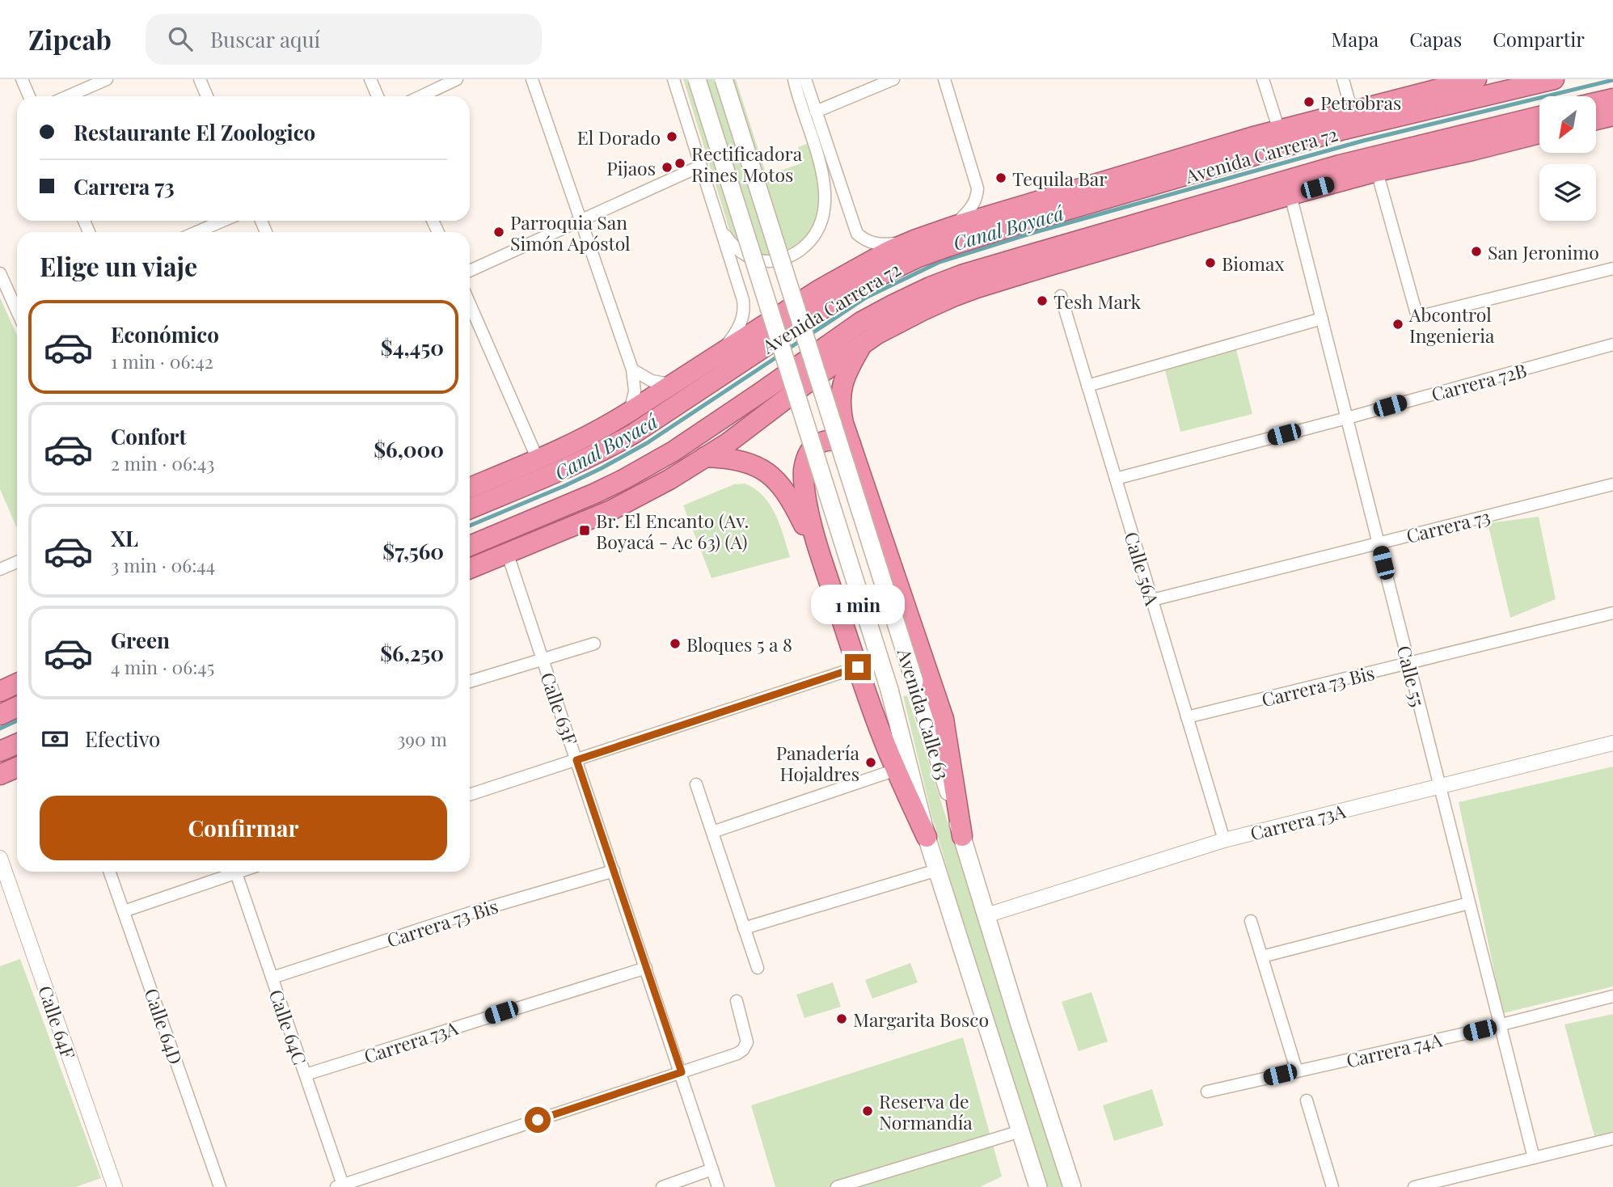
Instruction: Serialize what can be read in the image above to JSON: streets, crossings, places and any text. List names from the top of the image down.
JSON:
{
  "streets": {
    "highway": ["Avenida Carrera 72"],
    "main road": ["Avenida Calle 63"],
    "street": [
      "Carrera 72B",
      "Carrera 73",
      "Calle 56A",
      "Calle 55",
      "Carrera 73 Bis",
      "Calle 63F",
      "Carrera 73A",
      "Calle 64F",
      "Calle 64D",
      "Calle 64C",
      "Carrera 74A"
    ]
  },
  "crossings": [
    ["Carrera 72B", "Calle 56A"],
    ["Carrera 72B", "Calle 55"],
    ["Carrera 73", "Calle 56A"],
    ["Carrera 73", "Calle 55"],
    ["Calle 56A", "Carrera 73 Bis"],
    ["Calle 56A", "Carrera 73A"],
    ["Calle 55", "Carrera 73 Bis"],
    ["Calle 55", "Carrera 73A"],
    ["Calle 55", "Carrera 74A"],
    ["Carrera 73 Bis", "Calle 63F"],
    ["Carrera 73 Bis", "Calle 64C"],
    ["Calle 63F", "Carrera 73A"],
    ["Avenida Calle 63", "Carrera 73A"],
    ["Carrera 73A", "Calle 64C"]
  ],
  "water": ["Canal Boyacá"],
  "places": {
    "other": [
      "Petrobras",
      "El Dorado",
      "Rectificadora Rines Motos",
      "Pijaos",
      "Tequila Bar",
      "Parroquia San Simón Apóstol",
      "San Jeronimo",
      "Biomax",
      "Tesh Mark",
      "Abcontrol Ingenieria",
      "Bloques 5 a 8",
      "Panadería Hojaldres",
      "Margarita Bosco",
      "Reserva de Normandía"
    ],
    "transit": ["Br. El Encanto (Av. Boyacá - Ac 63) (A)"]
  },
  "north": "bottom left",
  "page": {
    "header": "Zipcab",
    "search": "Buscar aquí",
    "nav": ["Mapa", "Capas", "Compartir"],
    "banner": ["Restaurante El Zoologico", "Carrera 73"],
    "heading": "Elige un viaje",
    "list": [
      {
        "name": "Económico",
        "note": "1 min · 06:42",
        "value": "$4,450"
      },
      {
        "name": "Confort",
        "note": "2 min · 06:43",
        "value": "$6,000"
      },
      {
        "name": "XL",
        "note": "3 min · 06:44",
        "value": "$7,560"
      },
      {
        "name": "Green",
        "note": "4 min · 06:45",
        "value": "$6,250"
      }
    ],
    "bubble": "1 min",
    "pay": ["Efectivo", "390 m"],
    "buttons": "Confirmar"
  }
}
